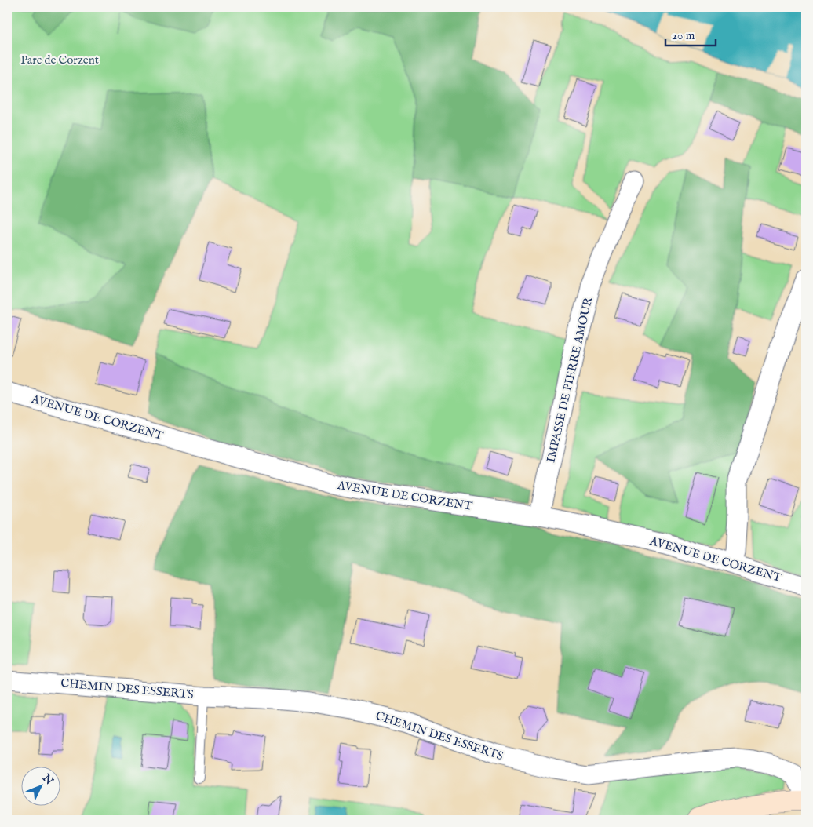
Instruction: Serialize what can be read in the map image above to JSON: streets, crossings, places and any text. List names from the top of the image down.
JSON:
{
  "streets": {
    "street": ["IMPASSE DE PIERRE AMOUR", "AVENUE DE CORZENT", "CHEMIN DES ESSERTS"]
  },
  "crossings": [
    ["IMPASSE DE PIERRE AMOUR", "AVENUE DE CORZENT"]
  ],
  "parks": ["Parc de Corzent"],
  "scale_bar": "20 m",
  "north": "top right"
}
